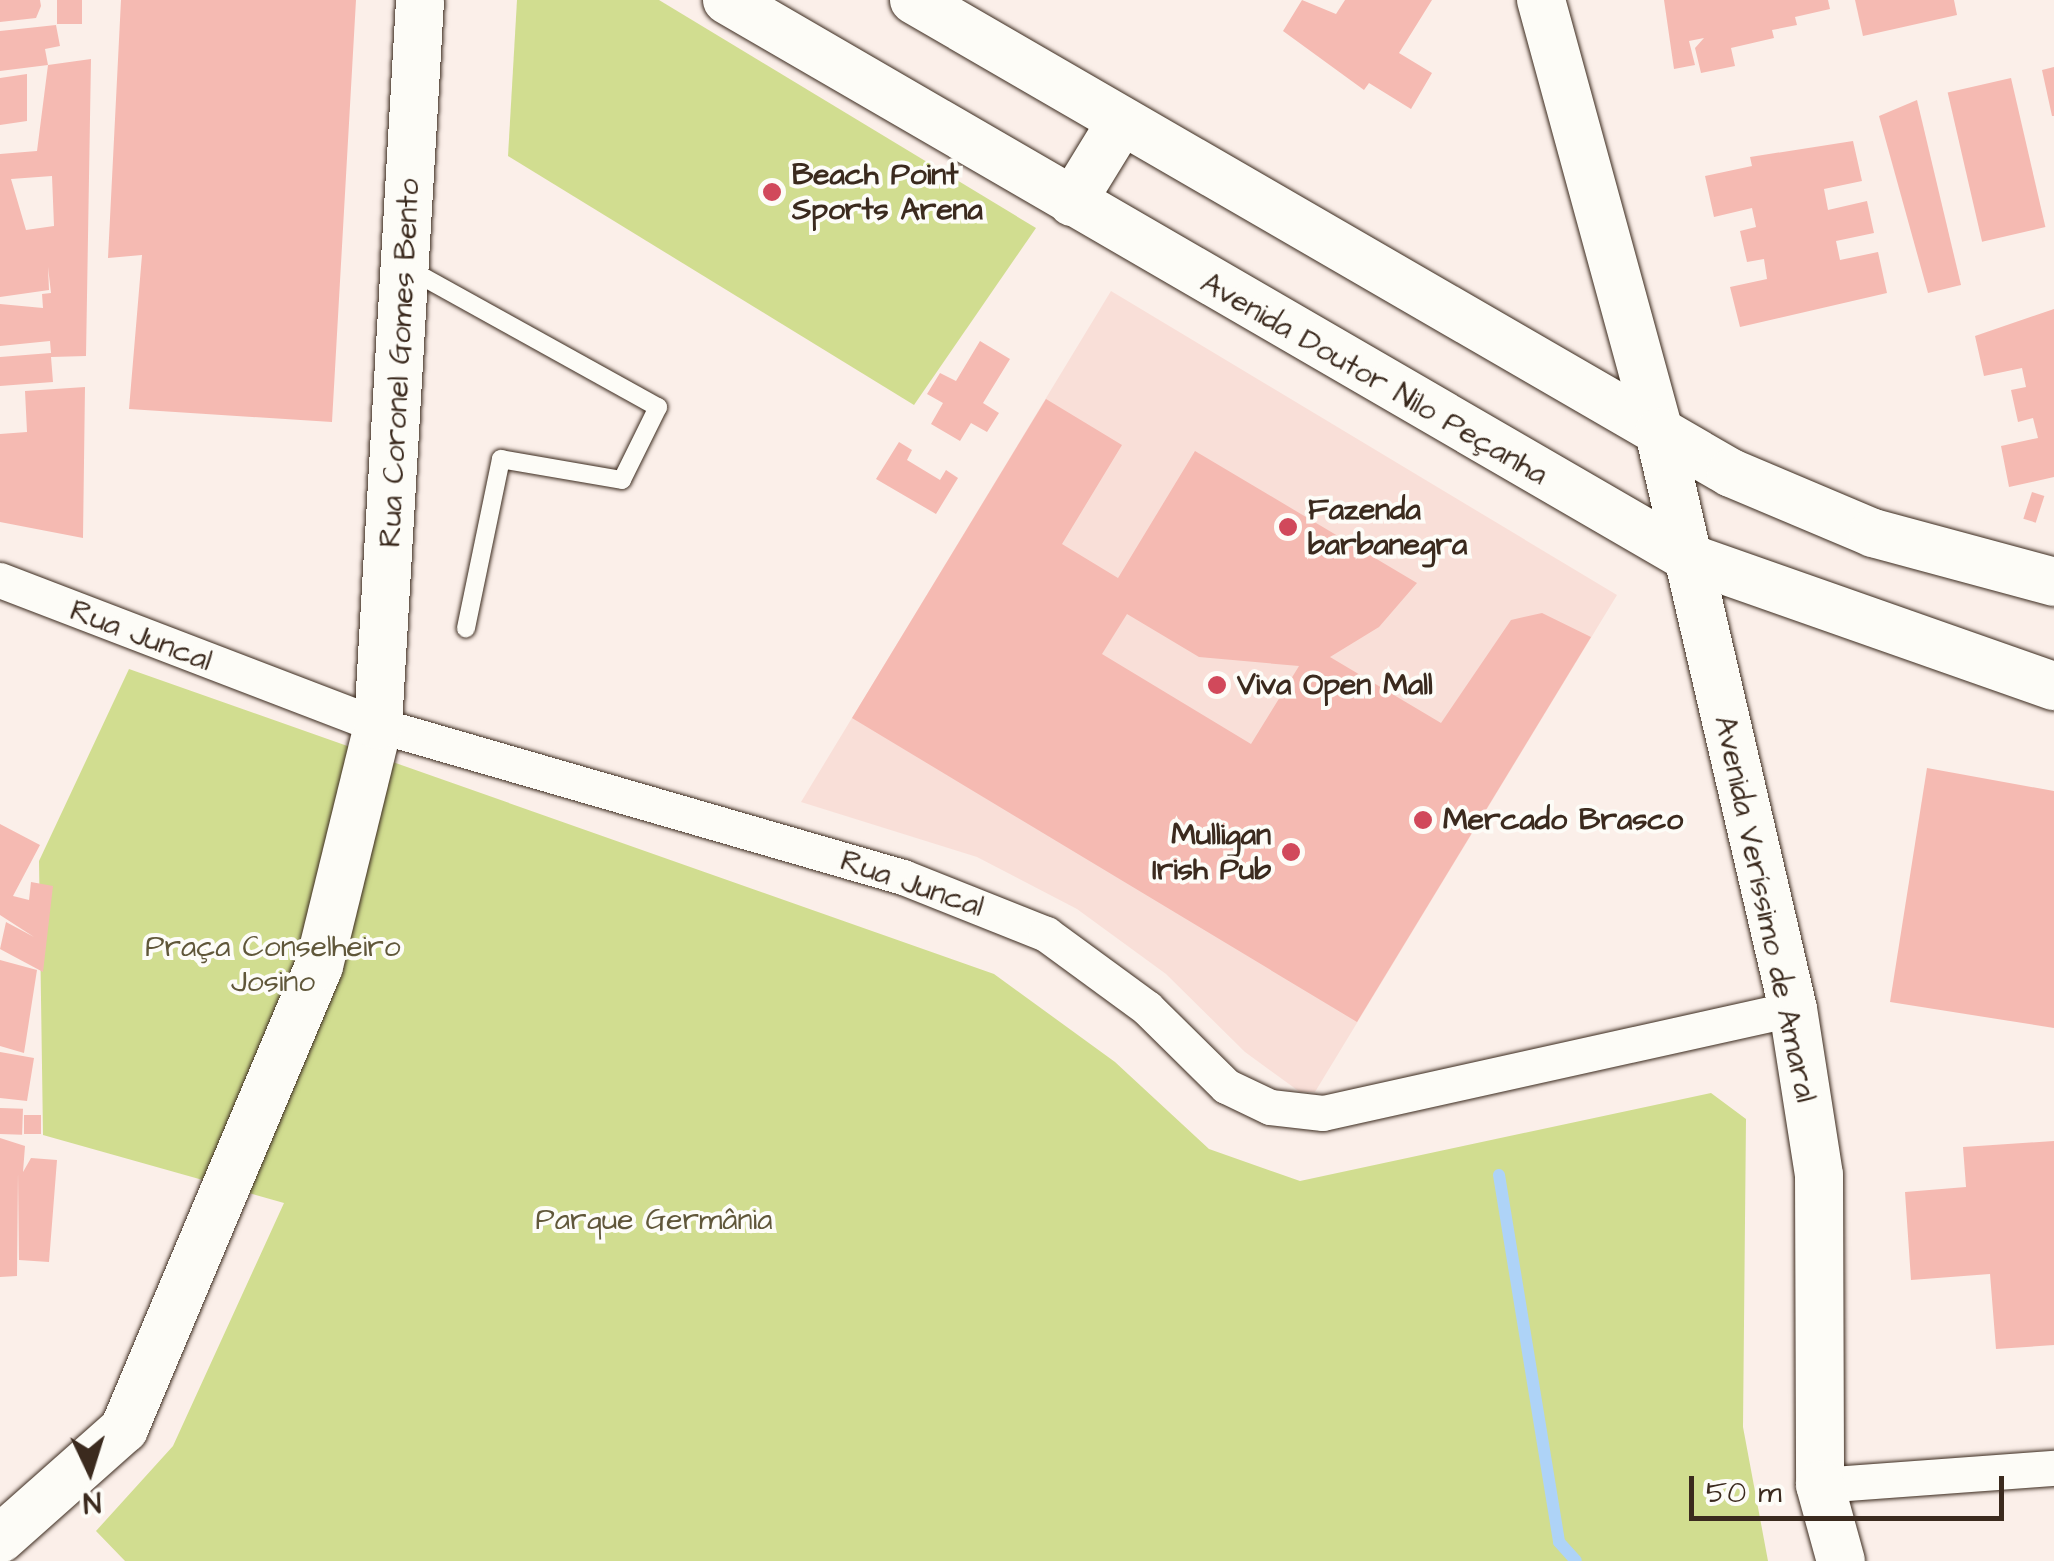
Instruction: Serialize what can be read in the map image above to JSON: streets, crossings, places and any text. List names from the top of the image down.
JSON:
{
  "streets": {
    "street": [
      "Rua Coronel Gomes Bento",
      "Avenida Doutor Nilo Peçanha",
      "Rua Juncal",
      "Avenida Veríssimo de Amaral"
    ]
  },
  "crossings": [
    ["Rua Coronel Gomes Bento", "Rua Juncal"],
    ["Avenida Doutor Nilo Peçanha", "Avenida Veríssimo de Amaral"],
    ["Rua Juncal", "Avenida Veríssimo de Amaral"]
  ],
  "parks": ["Praça Conselheiro Josino", "Parque Germânia"],
  "places": [
    "Beach Point Sports Arena",
    "Fazenda barbanegra",
    "Viva Open Mall",
    "Mercado Brasco",
    "Mulligan Irish Pub"
  ],
  "scale_bar": "50 m",
  "north": "bottom"
}
